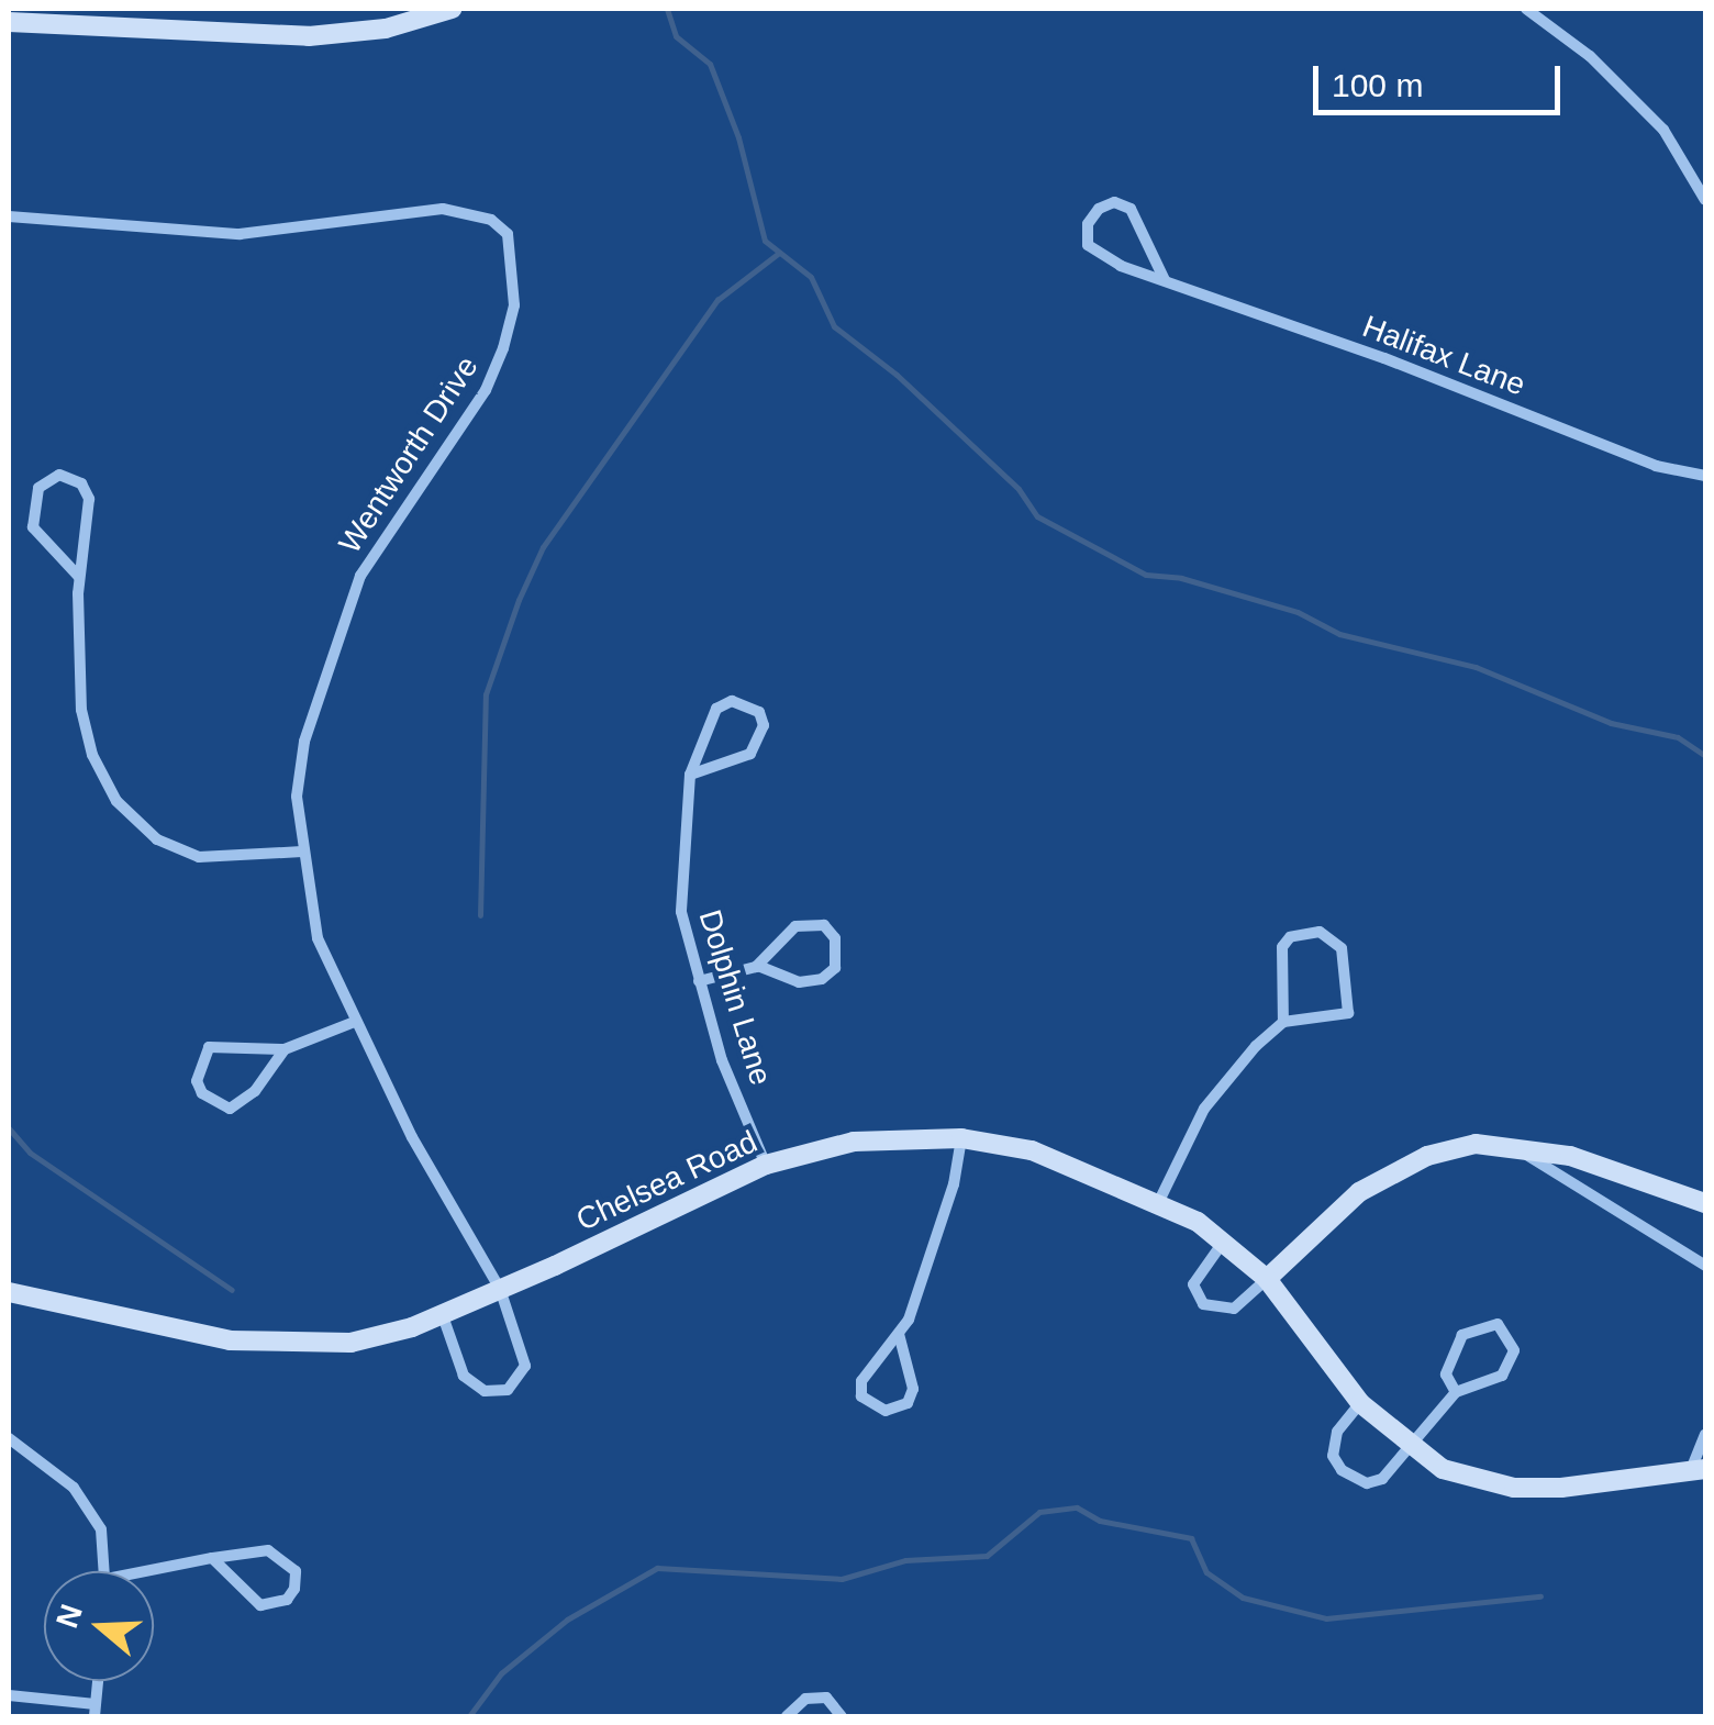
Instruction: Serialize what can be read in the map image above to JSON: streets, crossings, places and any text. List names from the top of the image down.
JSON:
{
  "streets": {
    "street": [
      "Halifax Lane",
      "Wentworth Drive",
      "Dolphin Lane",
      "Chelsea Road"
    ]
  },
  "crossings": [
    ["Wentworth Drive", "Chelsea Road"],
    ["Dolphin Lane", "Chelsea Road"]
  ],
  "scale_bar": "100 m",
  "north": "left"
}
